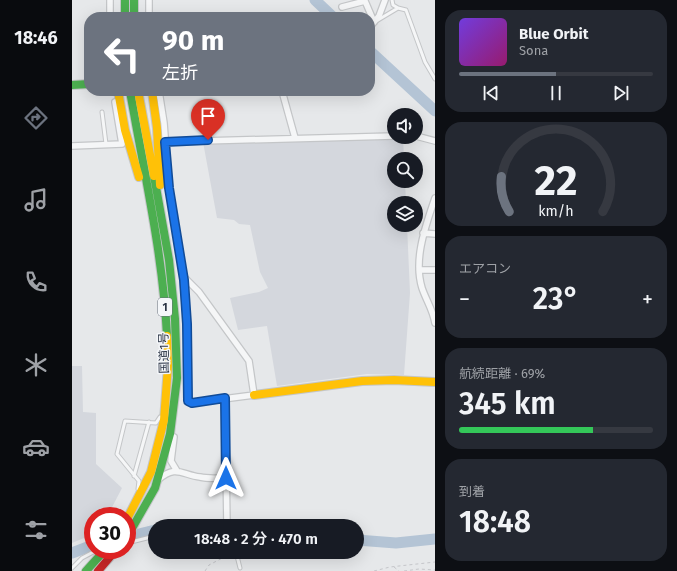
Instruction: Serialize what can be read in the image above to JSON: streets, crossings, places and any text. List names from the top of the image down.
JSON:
{
  "streets": {
    "main road": ["1", "国道1号"]
  },
  "crossings": [
    ["1", "国道1号"]
  ],
  "page": {
    "tabs": "18:46",
    "turn": ["90 m", "左折"],
    "song": ["Blue Orbit", "Sona"],
    "tile": [
      "エアコン",
      ["航続距離 · 69%", "345 km"],
      ["到着", "18:48"]
    ],
    "heat": ["−", "23°", "+"],
    "limit": "30",
    "trip": "18:48 · 2 分 · 470 m",
    "gauge": ["22", "km/h"]
  }
}
